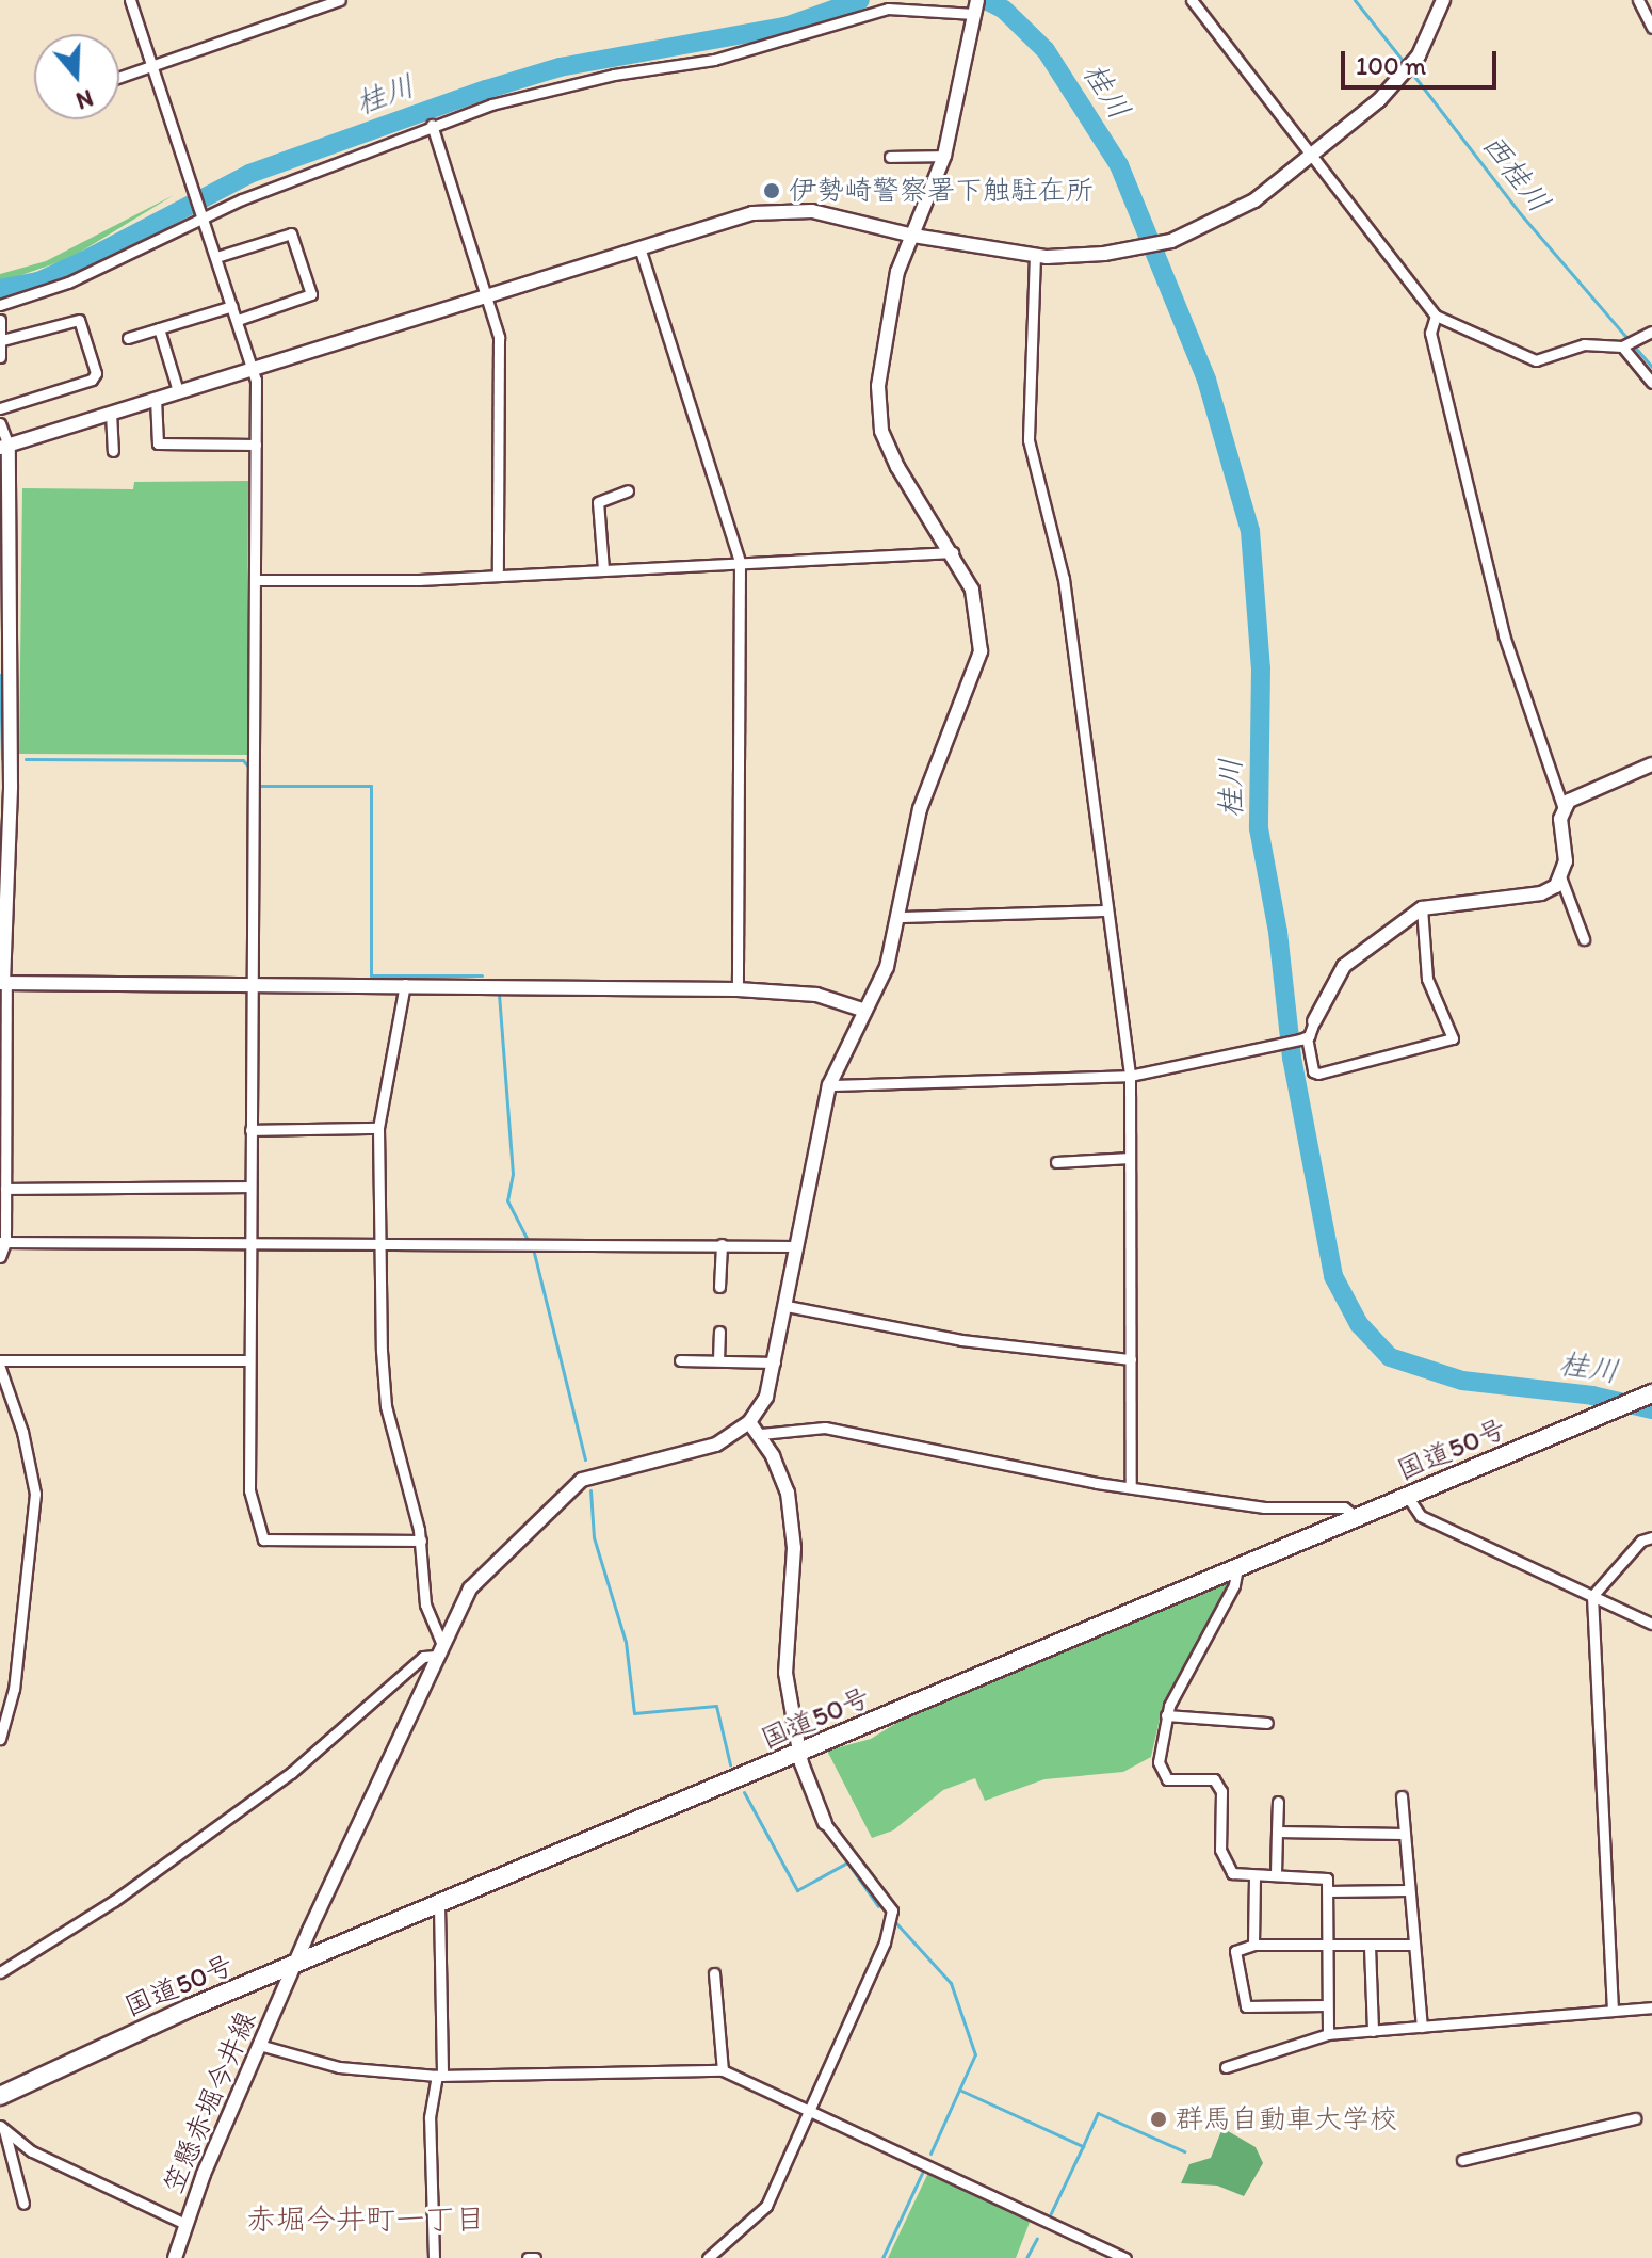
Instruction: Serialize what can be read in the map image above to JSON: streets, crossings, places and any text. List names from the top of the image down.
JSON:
{
  "streets": {
    "highway": ["国道50号"],
    "street": ["笠懸赤堀今井線"]
  },
  "crossings": [
    ["国道50号", "笠懸赤堀今井線"]
  ],
  "districts": ["赤堀今井町一丁目"],
  "water": ["桂川", "西桂川"],
  "places": ["伊勢崎警察署下触駐在所", "群馬自動車大学校"],
  "scale_bar": "100 m",
  "north": "bottom"
}
